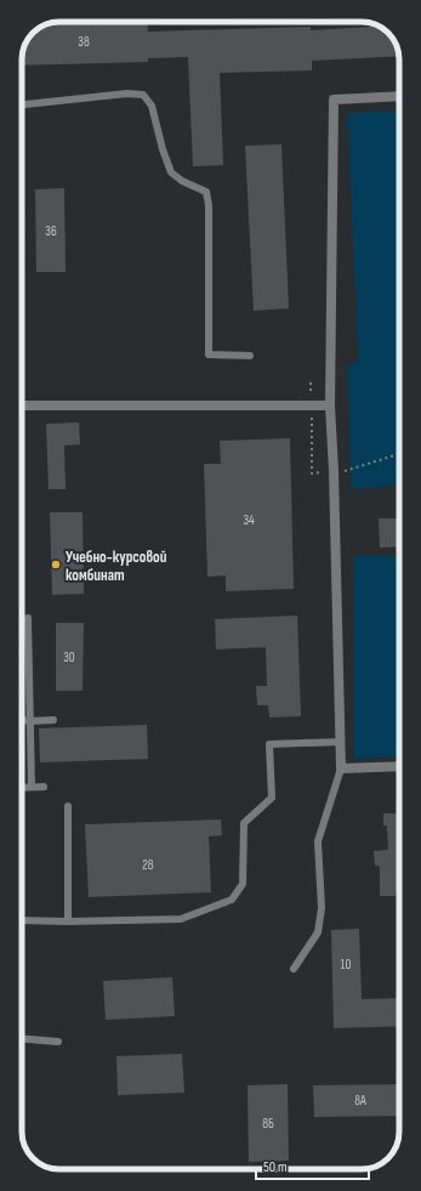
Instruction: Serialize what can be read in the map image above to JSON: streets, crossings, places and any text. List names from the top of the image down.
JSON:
{
  "places": ["Учебно-курсовой комбинат"],
  "house_numbers": [
    "38",
    "36",
    "34",
    "30",
    "28",
    "10",
    "8А",
    "8Б"
  ],
  "scale_bar": "50 m"
}
